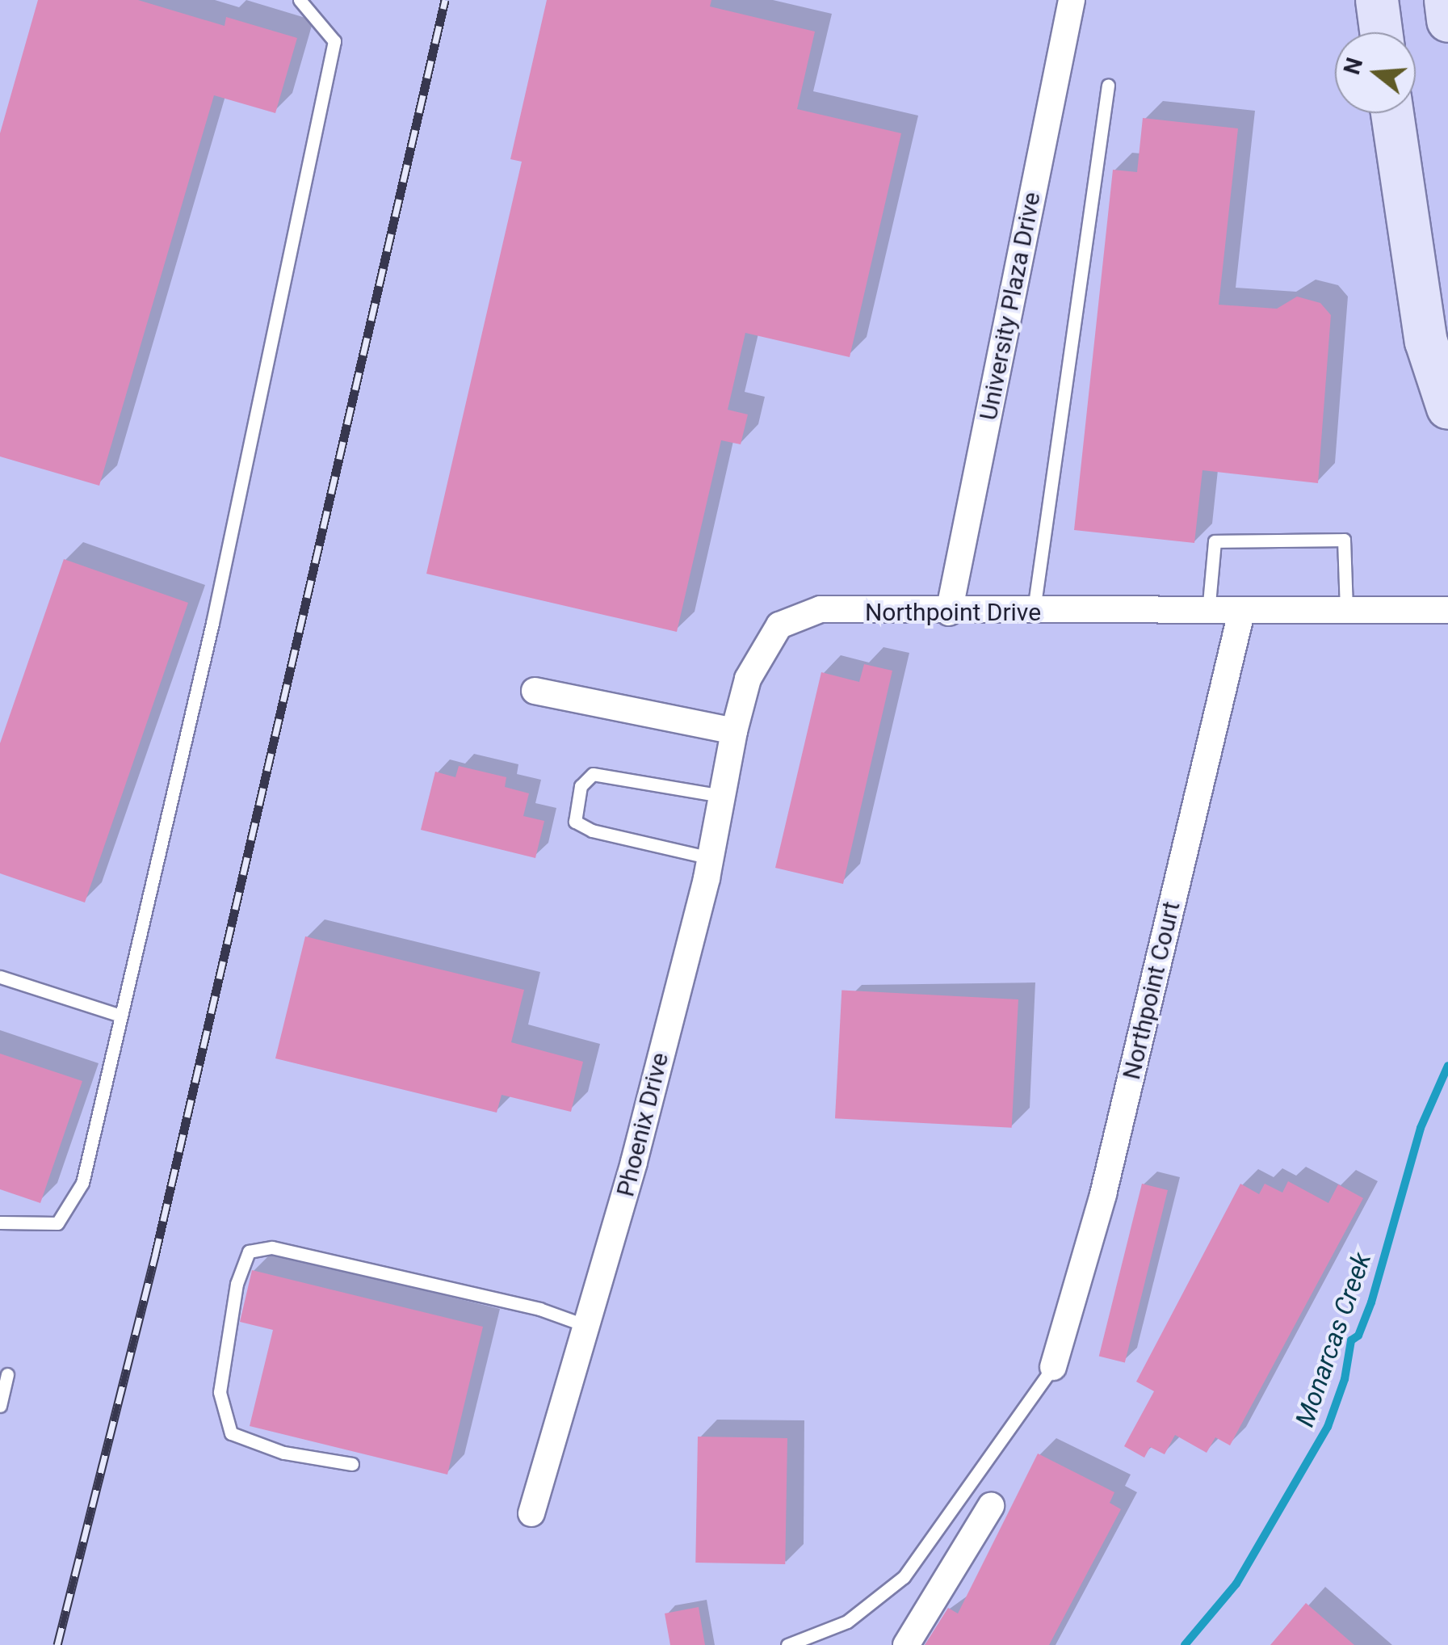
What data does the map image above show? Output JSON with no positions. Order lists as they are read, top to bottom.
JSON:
{
  "streets": {
    "street": [
      "University Plaza Drive",
      "Northpoint Drive",
      "Northpoint Court",
      "Phoenix Drive"
    ]
  },
  "crossings": [
    ["University Plaza Drive", "Northpoint Drive"],
    ["Northpoint Drive", "Northpoint Court"],
    ["Northpoint Drive", "Phoenix Drive"]
  ],
  "water": ["Monarcas Creek"],
  "north": "left"
}
